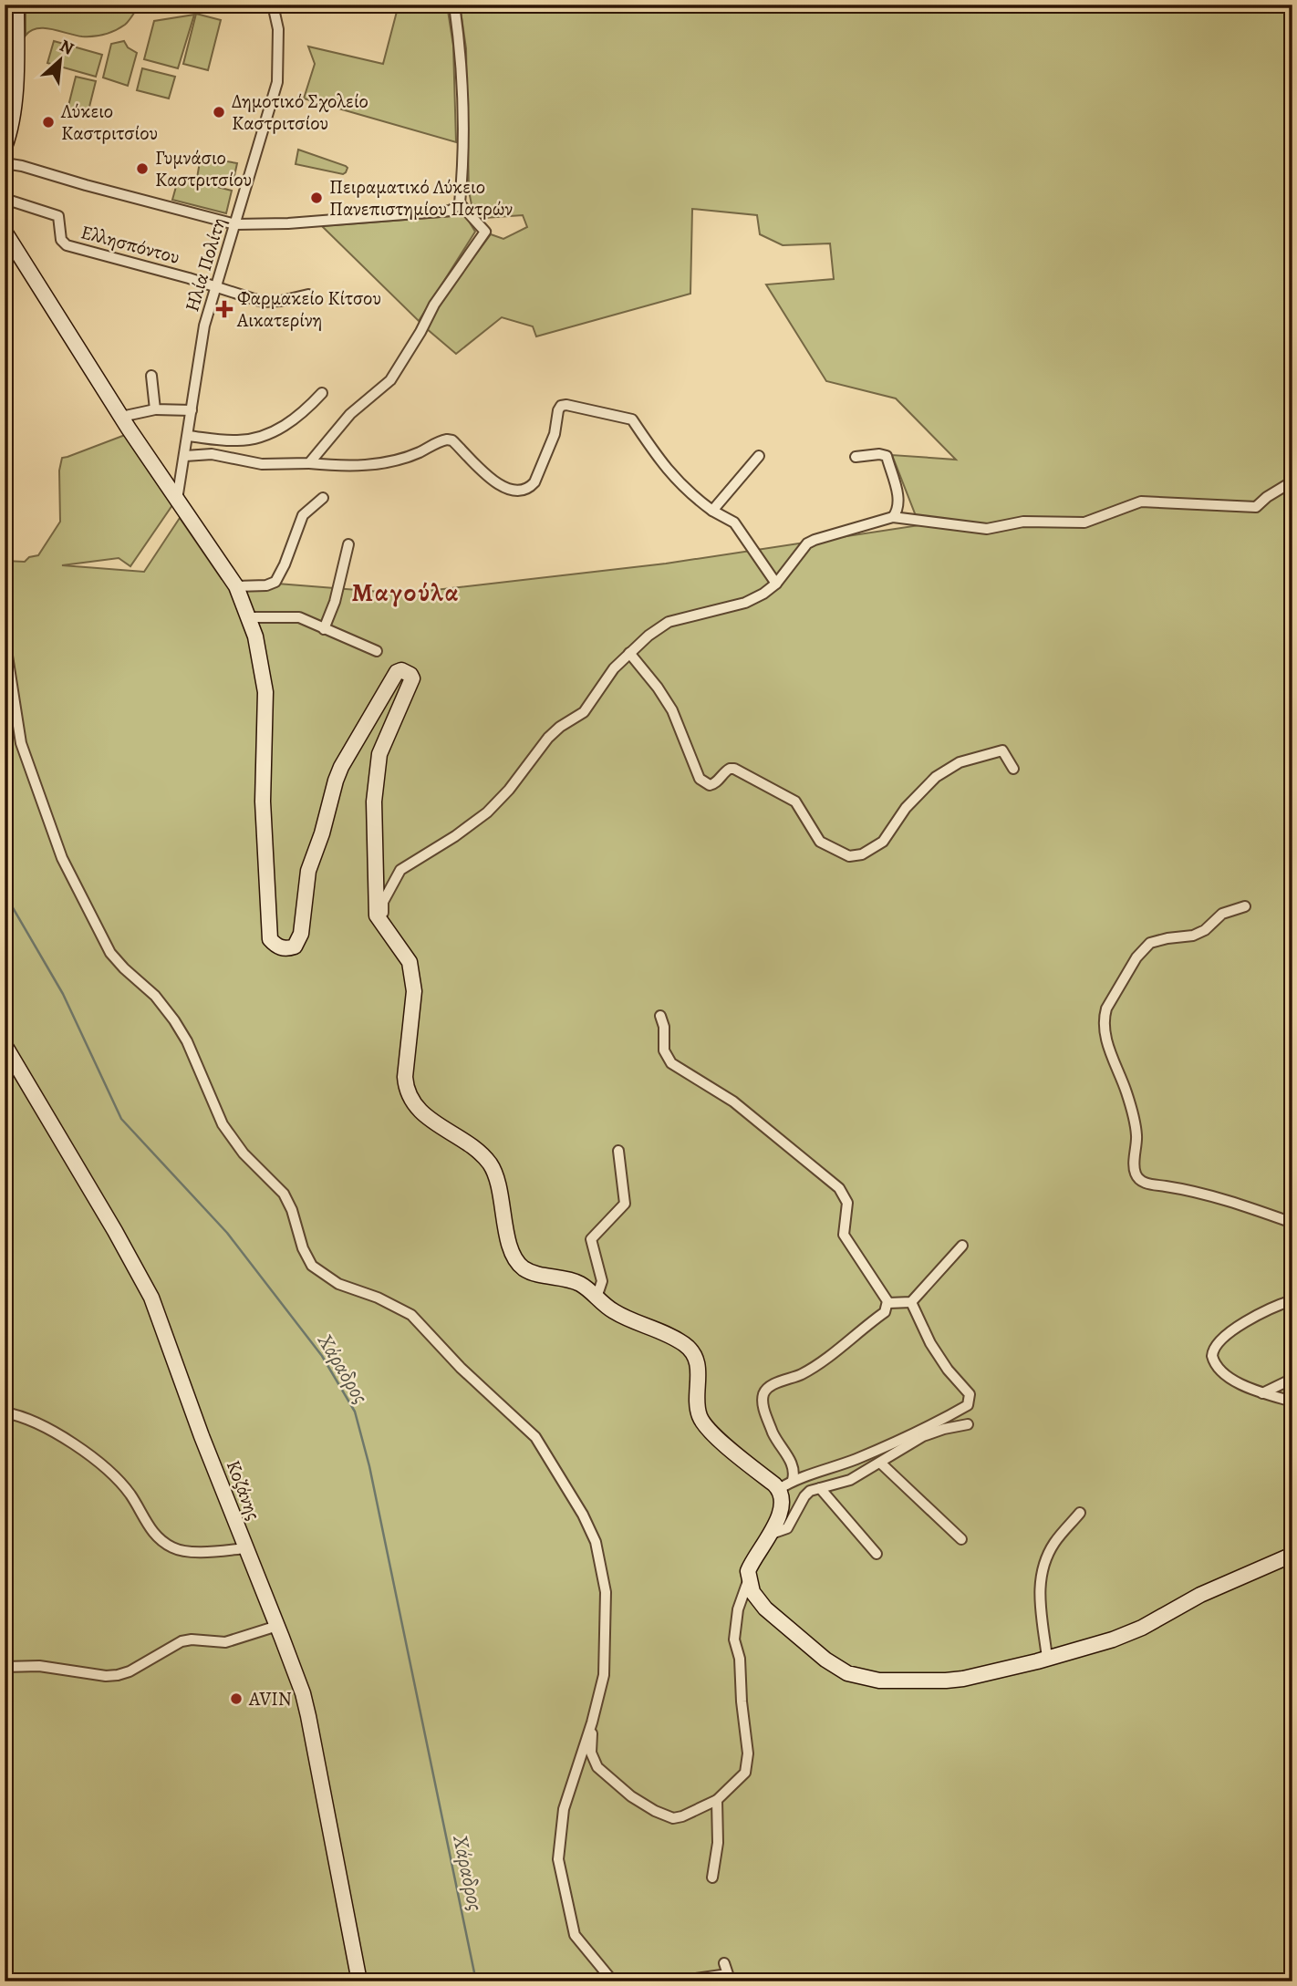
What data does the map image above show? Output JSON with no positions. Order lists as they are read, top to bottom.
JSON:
{
  "streets": {
    "main road": ["Κοζάνης"],
    "street": ["Ελλησπόντου", "Ηλία Πολίτη"]
  },
  "crossings": [
    ["Ελλησπόντου", "Ηλία Πολίτη"]
  ],
  "districts": ["Μαγούλα"],
  "water": ["Χάραδρος"],
  "places": {
    "other": [
      "Δημοτικό Σχολείο Καστριτσίου",
      "Λύκειο Καστριτσίου",
      "Γυμνάσιο Καστριτσίου",
      "Πειραματικό Λύκειο Πανεπιστημίου Πατρών",
      "AVIN"
    ],
    "health": ["Φαρμακείο Κίτσου Αικατερίνη"]
  },
  "north": "top right"
}
